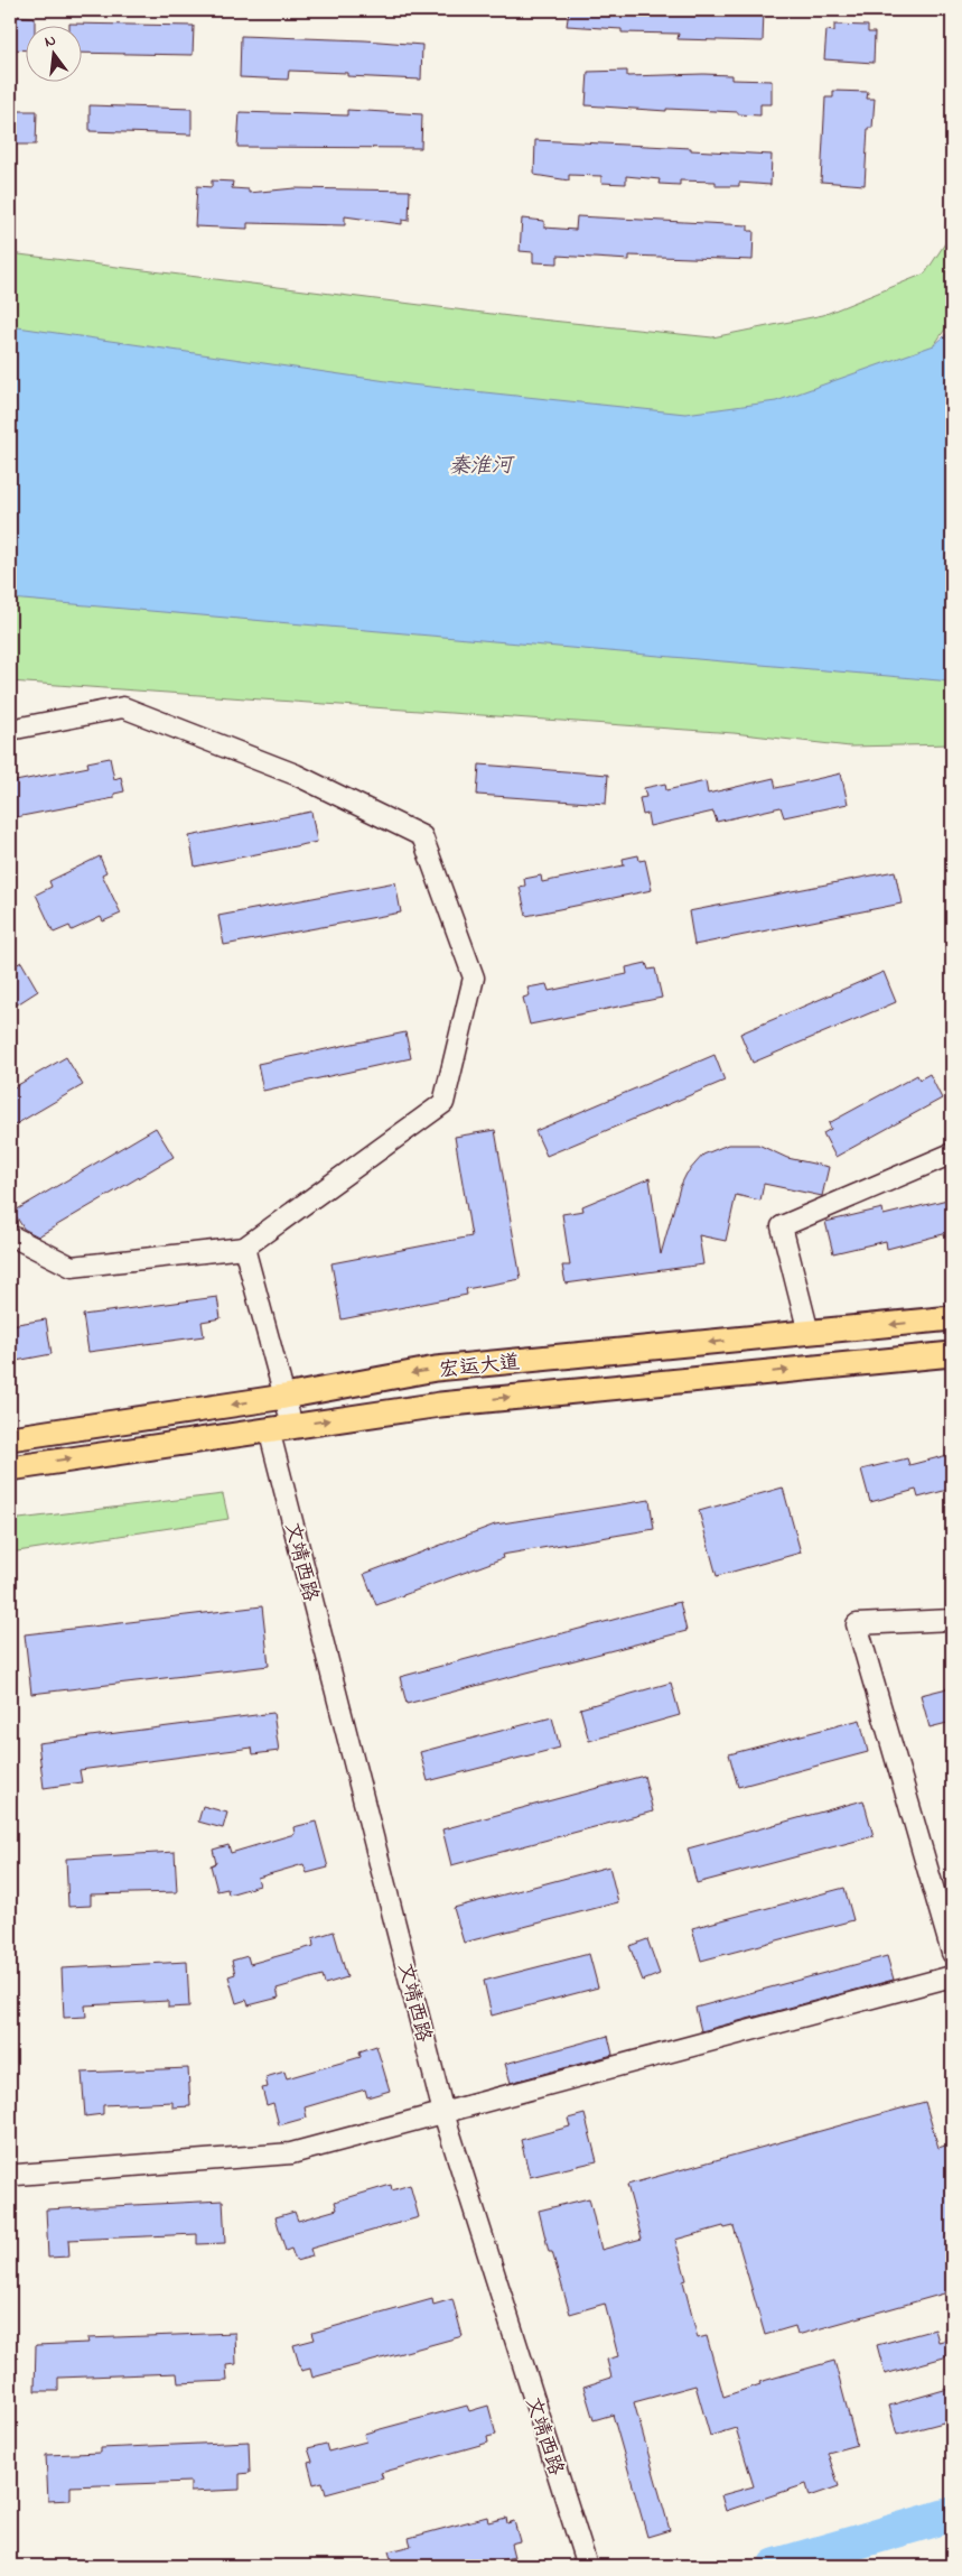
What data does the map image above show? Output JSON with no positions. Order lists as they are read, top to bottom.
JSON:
{
  "streets": {
    "main road": ["宏运大道"],
    "street": ["文靖西路"]
  },
  "crossings": [
    ["宏运大道", "文靖西路"]
  ],
  "water": ["秦淮河"],
  "north": "top"
}
